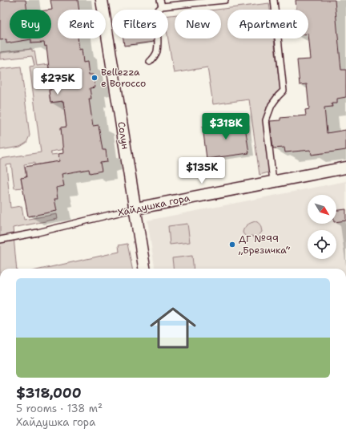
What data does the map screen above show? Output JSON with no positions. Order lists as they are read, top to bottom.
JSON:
{
  "streets": {
    "street": ["Солун", "Хайдушка гора"]
  },
  "crossings": [
    ["Солун", "Хайдушка гора"]
  ],
  "places": ["Bellezza e Borocco", "ДГ №99 „Брезичка“"],
  "north": "bottom right",
  "page": {
    "chip": [
      "Buy",
      "Rent",
      "Filters",
      "New",
      "Apartment"
    ],
    "price": ["$275K", "$318K", "$135K"],
    "list": [
      {
        "name": "$318,000",
        "note": "5 rooms · 138 m² · Хайдушка гора"
      }
    ]
  }
}
